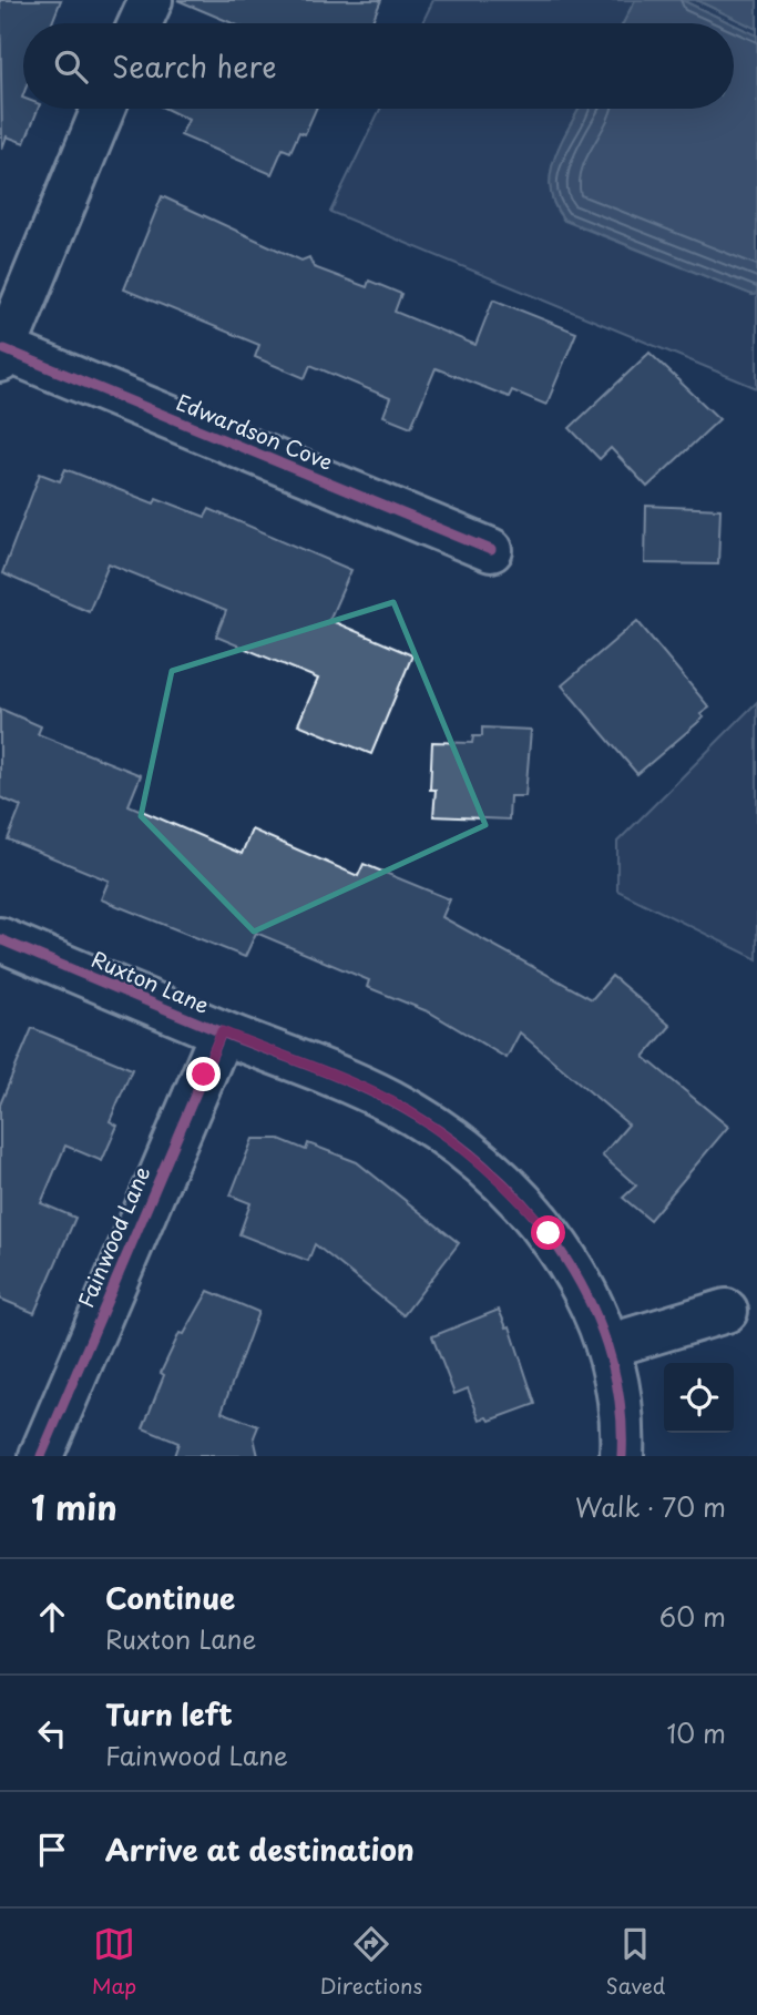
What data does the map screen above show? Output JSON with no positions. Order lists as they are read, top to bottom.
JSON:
{
  "streets": {
    "street": ["Edwardson Cove", "Ruxton Lane", "Fainwood Lane"]
  },
  "crossings": [
    ["Ruxton Lane", "Fainwood Lane"]
  ],
  "page": {
    "search": "Search here",
    "heading": ["1 min", "Walk · 70 m"],
    "list": [
      ["Continue", "Ruxton Lane", "60 m"],
      ["Turn left", "Fainwood Lane", "10 m"],
      "Arrive at destination"
    ],
    "nav": ["Map", "Directions", "Saved"]
  }
}
